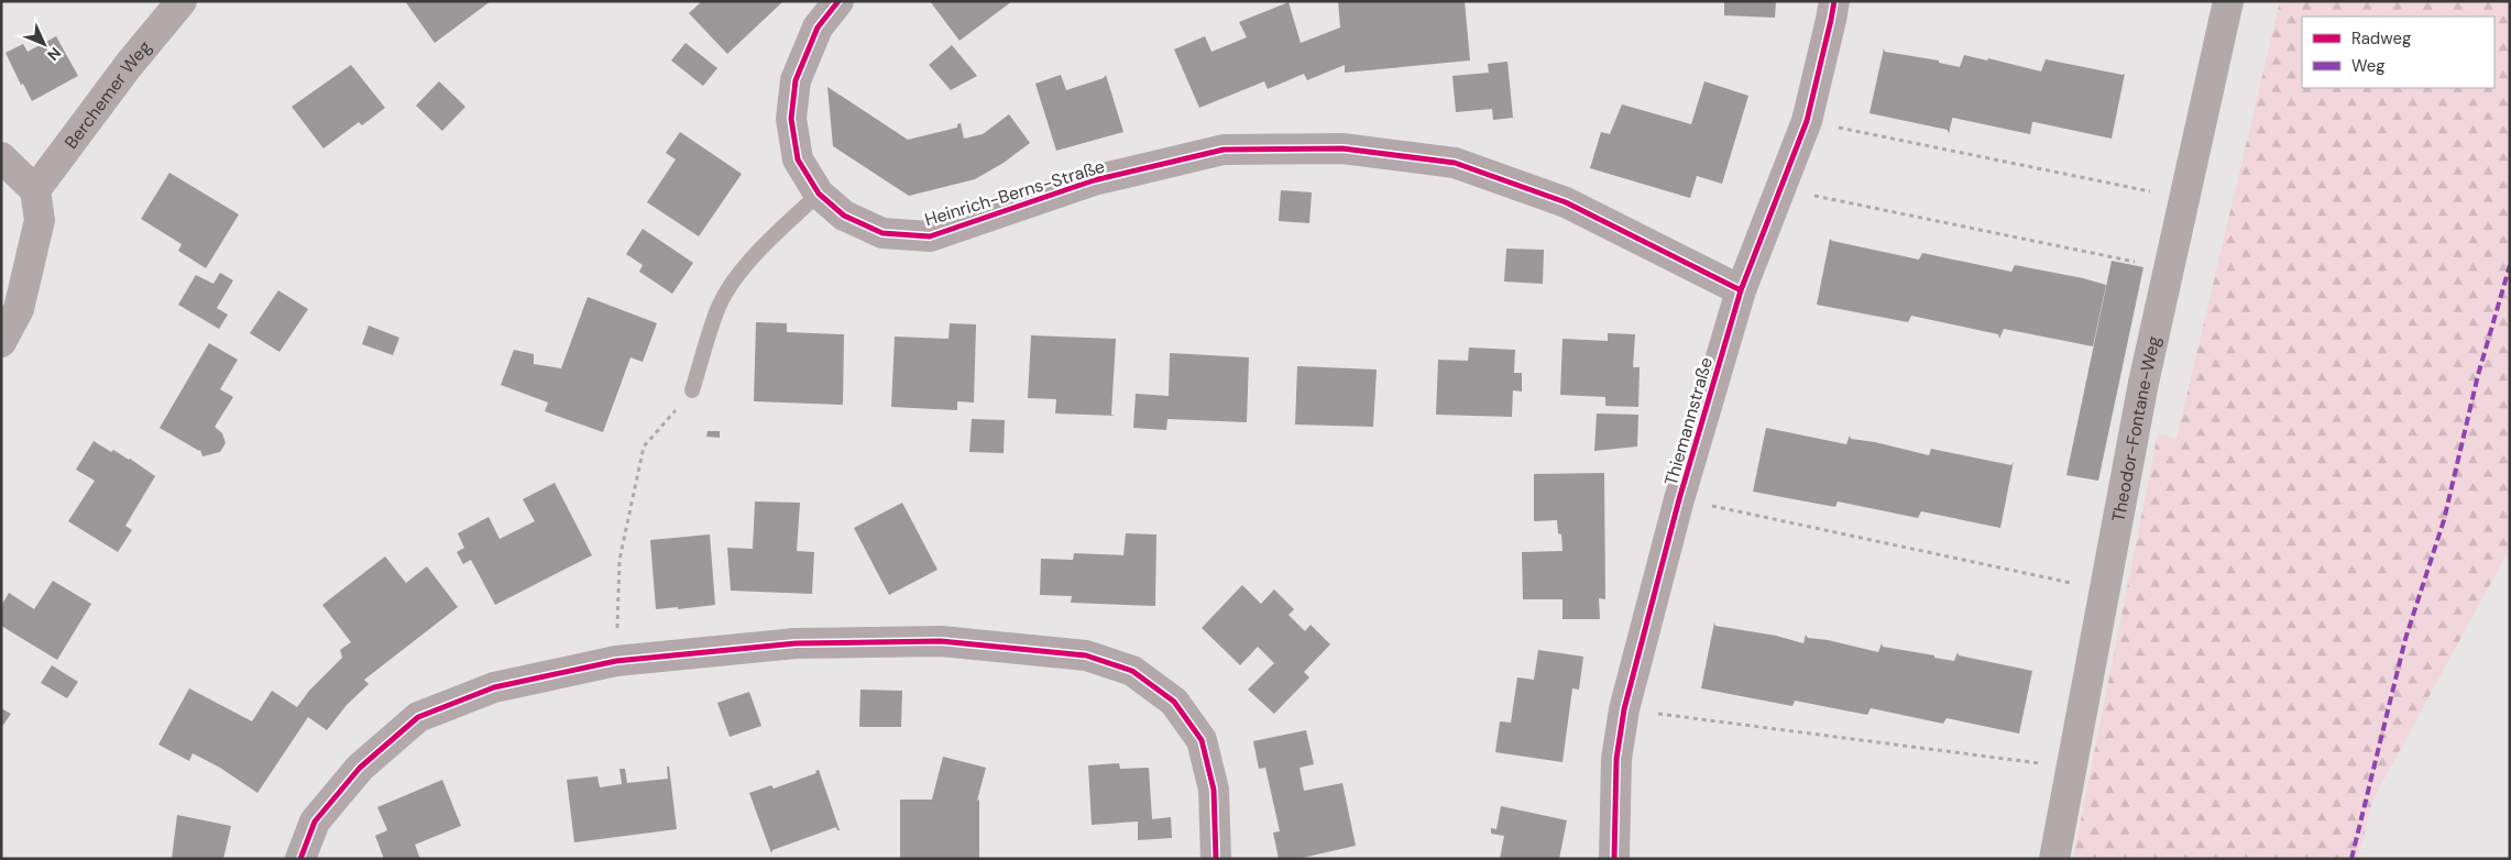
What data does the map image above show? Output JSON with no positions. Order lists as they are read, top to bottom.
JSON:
{
  "streets": {
    "street": [
      "Berchemer Weg",
      "Heinrich-Berns-Straße",
      "Thiemannstraße",
      "Theodor-Fontane-Weg"
    ]
  },
  "crossings": [
    ["Heinrich-Berns-Straße", "Thiemannstraße"]
  ],
  "legend": ["Radweg", "Weg"],
  "north": "bottom right"
}
